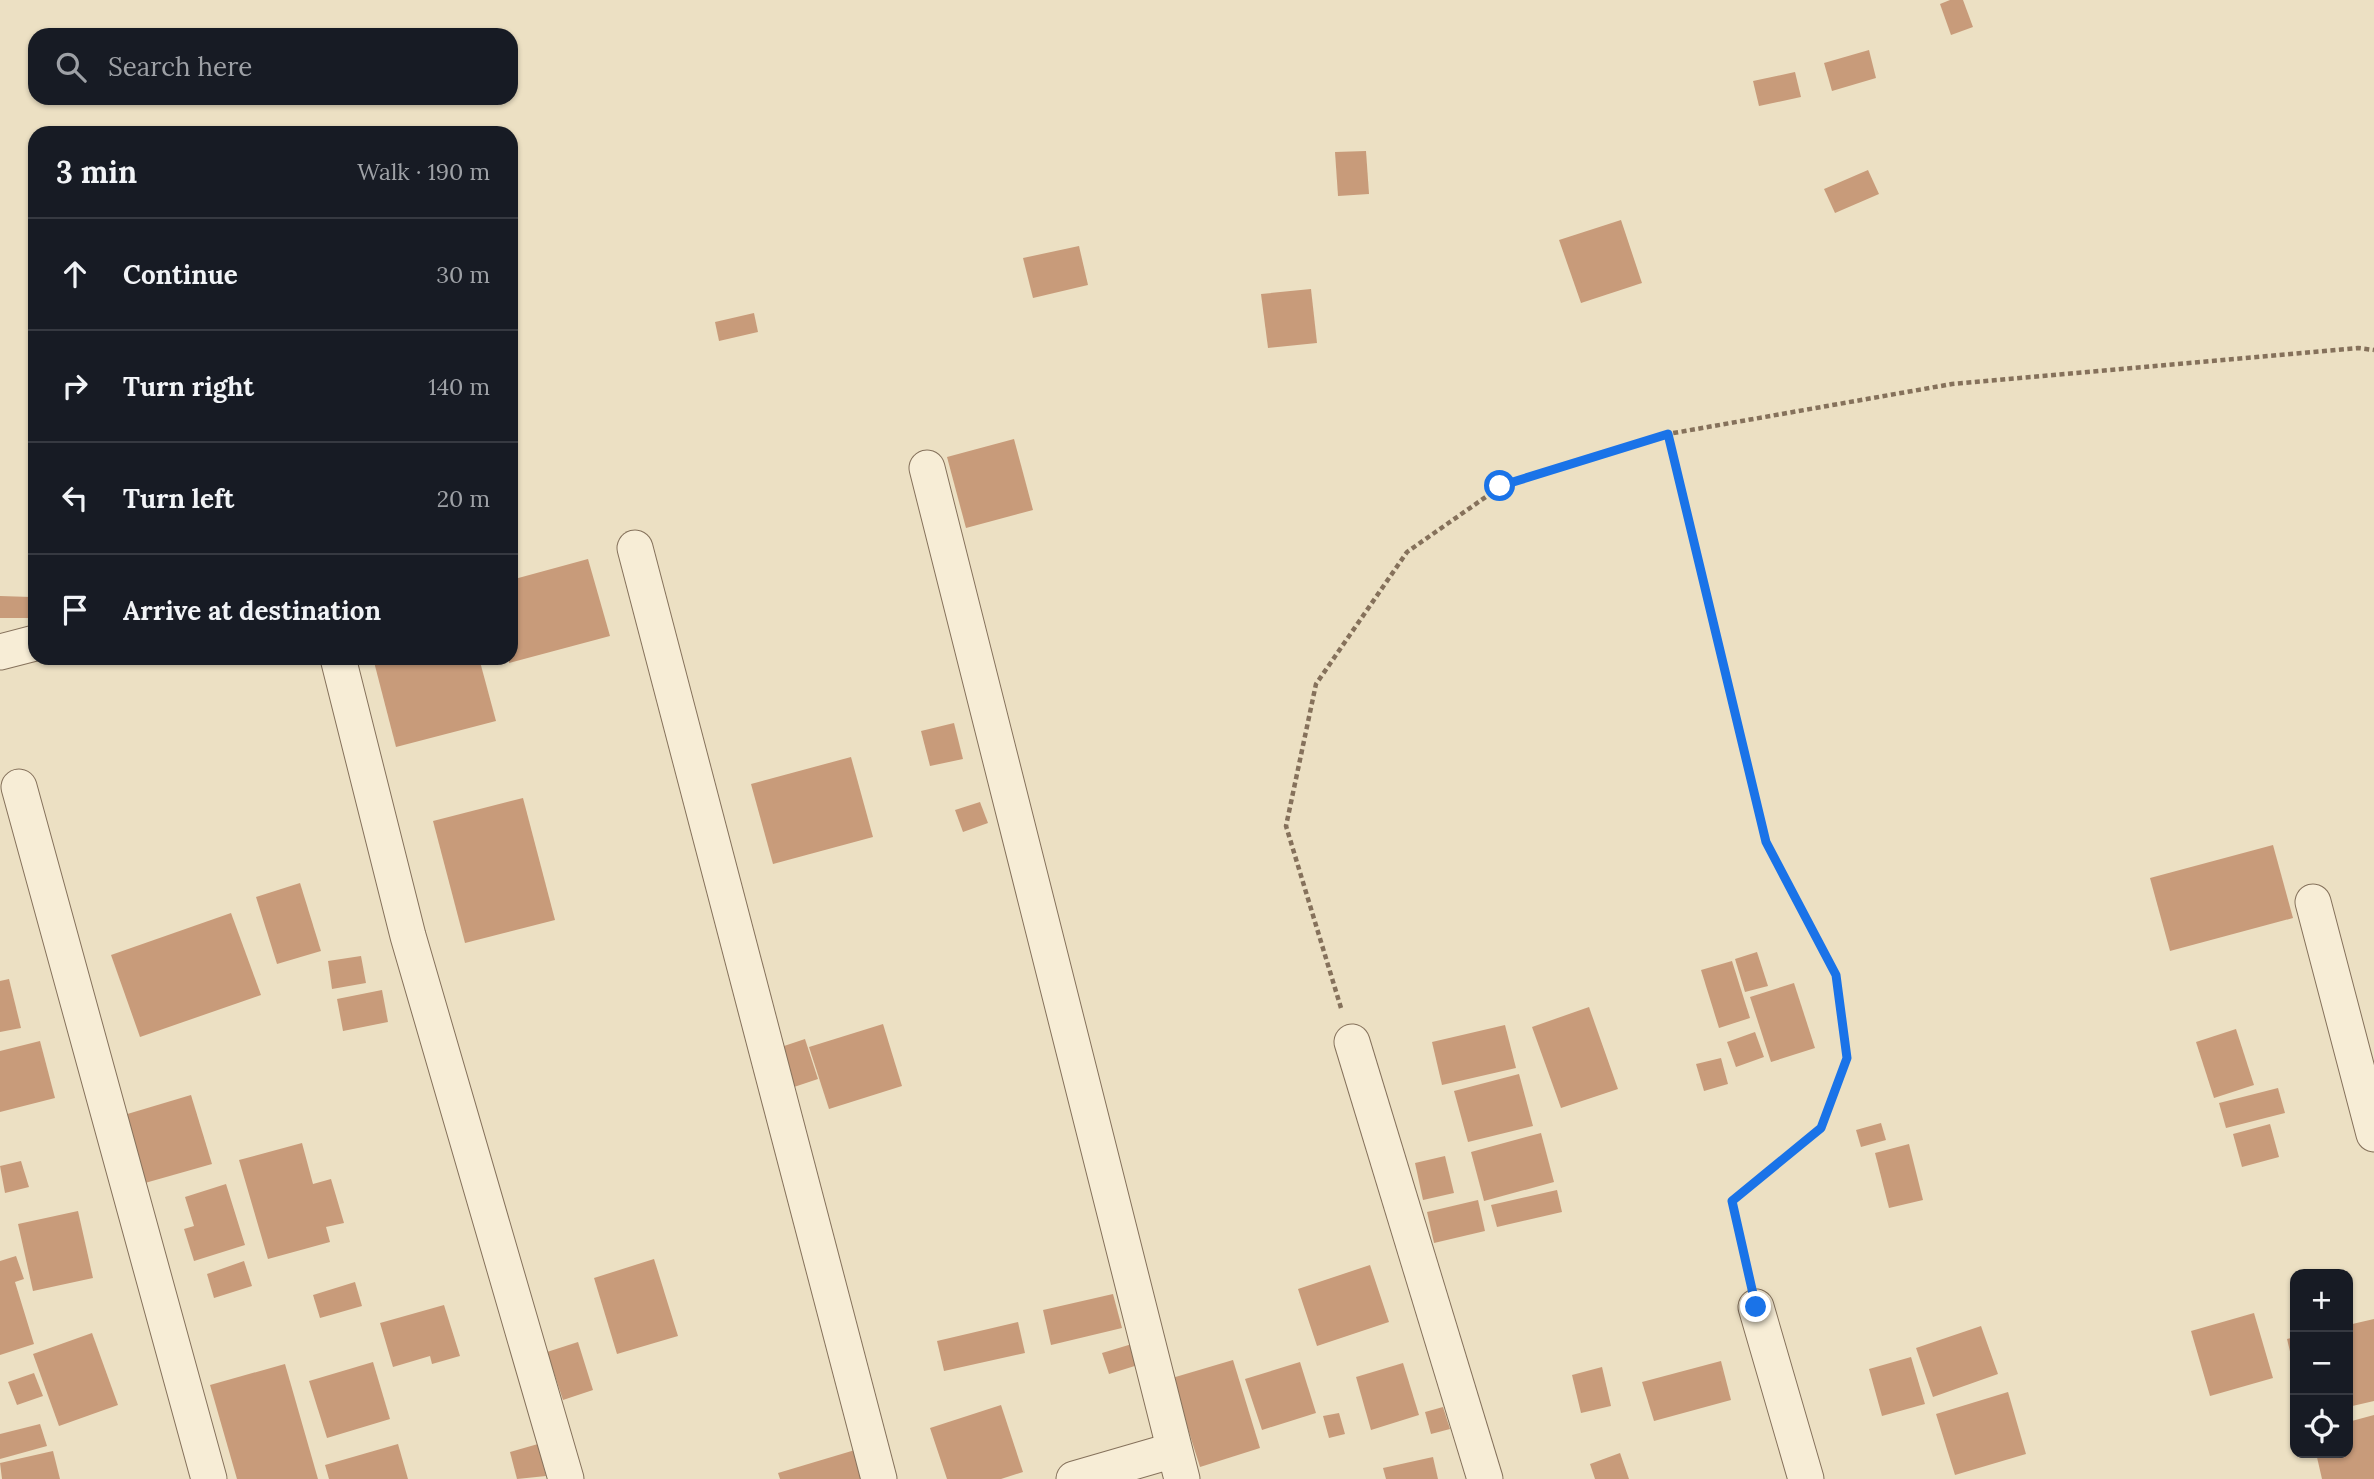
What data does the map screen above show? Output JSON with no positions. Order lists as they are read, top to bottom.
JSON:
{
  "page": {
    "search": "Search here",
    "heading": ["3 min", "Walk · 190 m"],
    "list": [
      ["Continue", "30 m"],
      ["Turn right", "140 m"],
      ["Turn left", "20 m"],
      "Arrive at destination"
    ],
    "map_buttons": ["+", "−"]
  }
}
